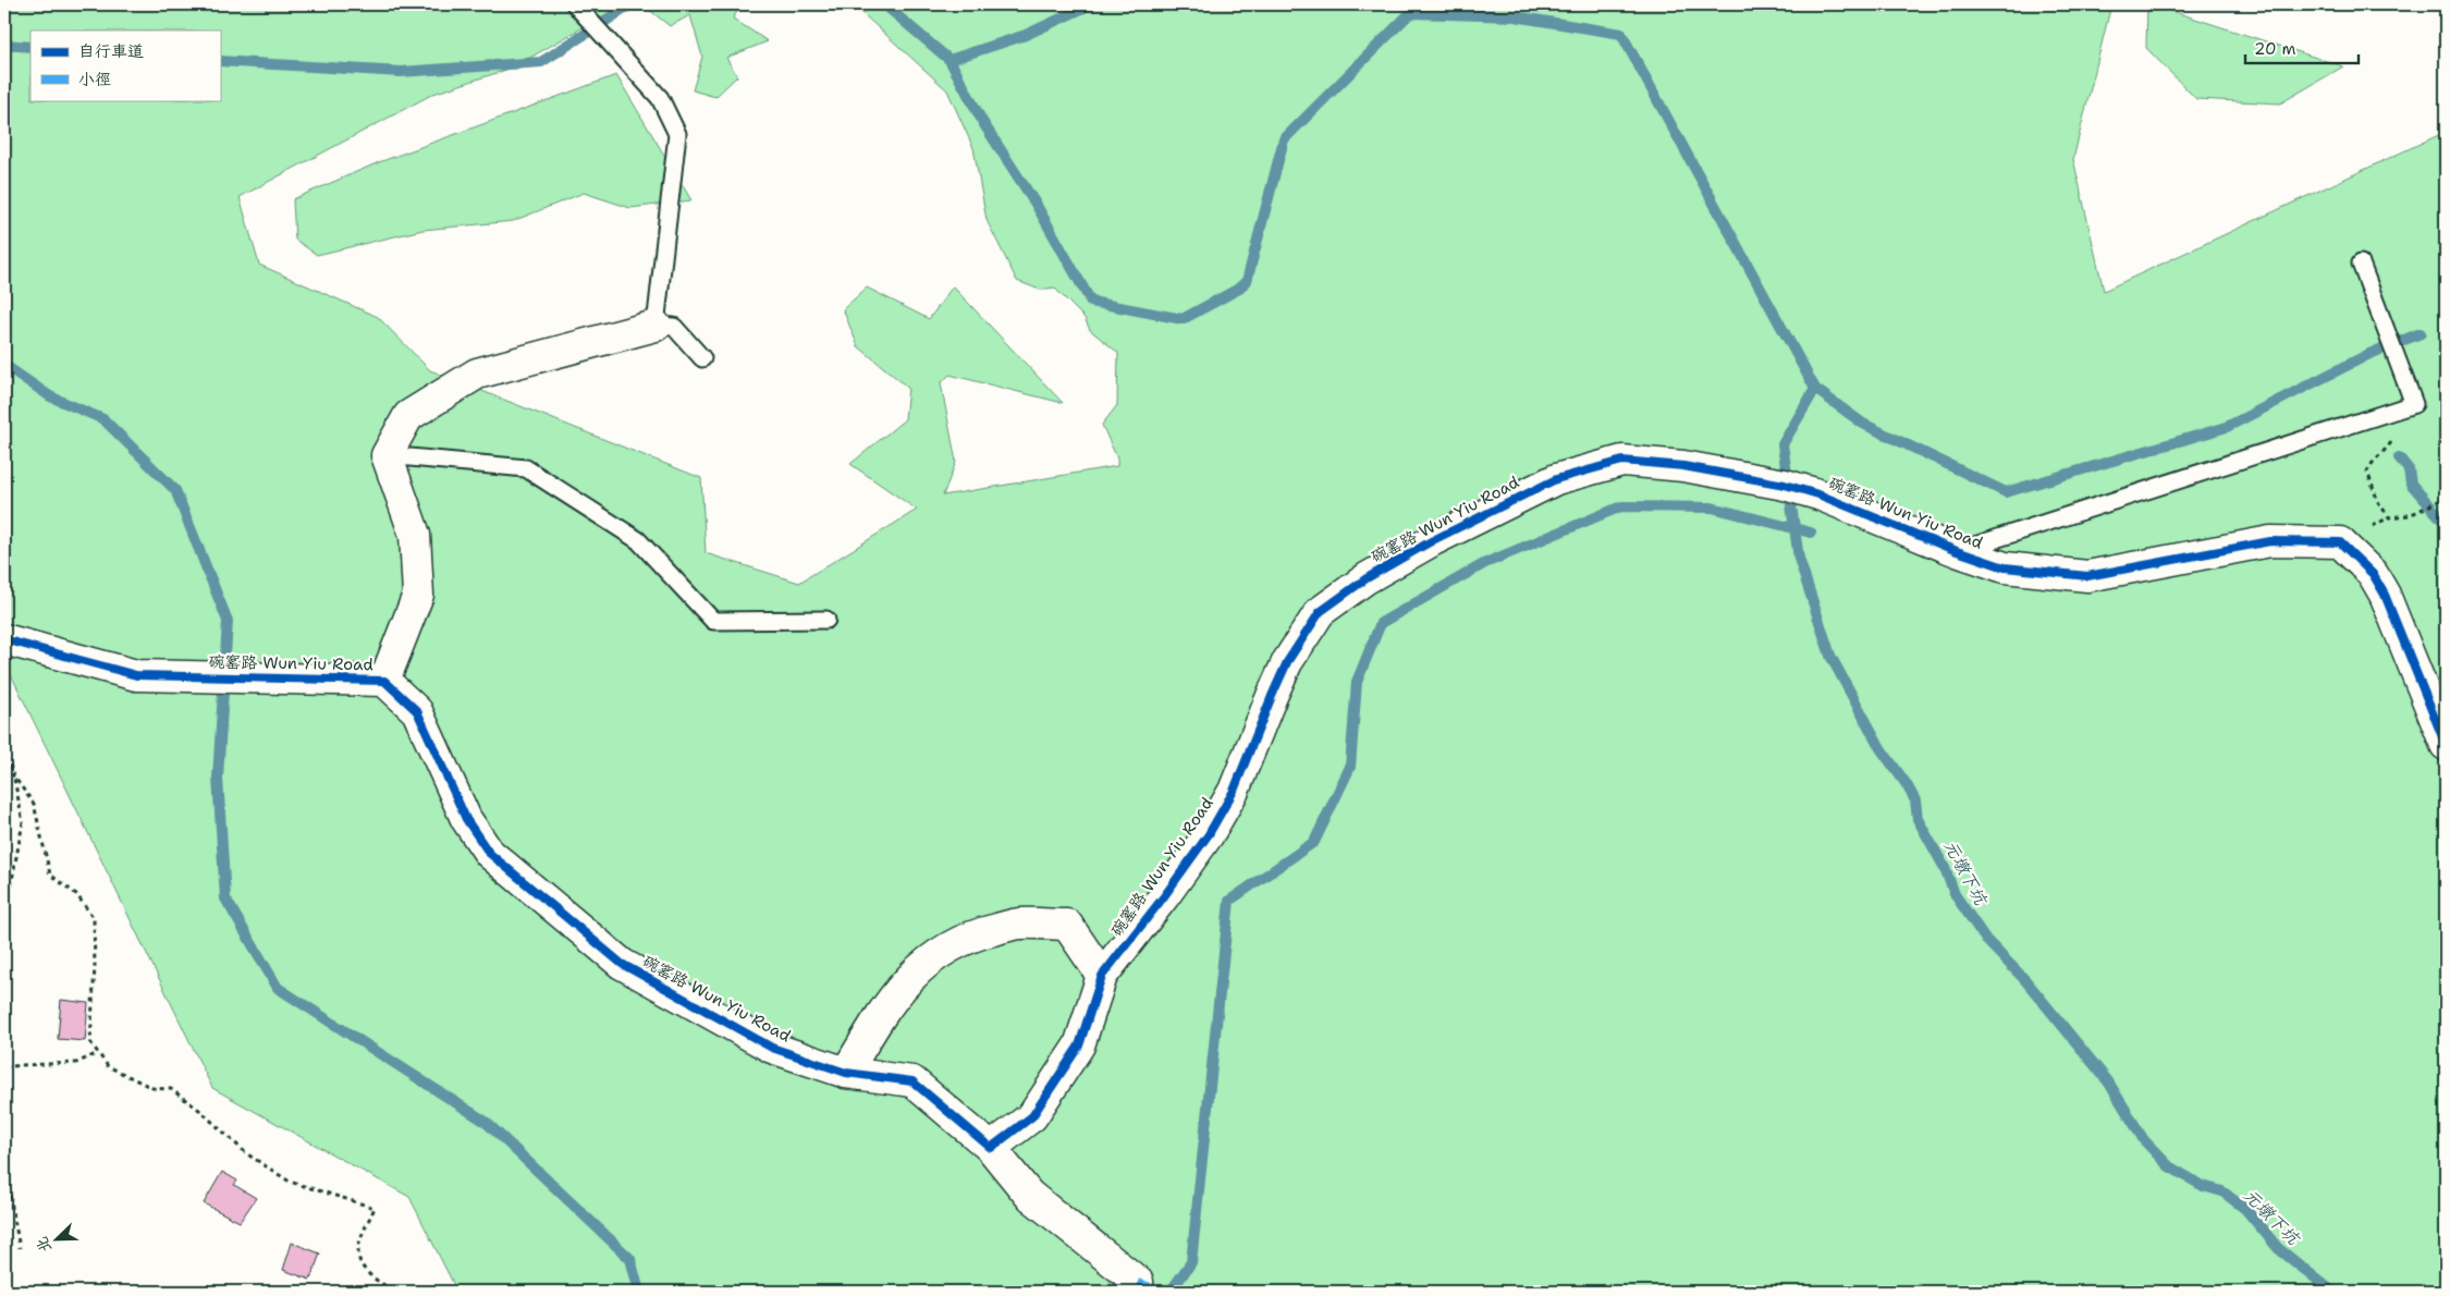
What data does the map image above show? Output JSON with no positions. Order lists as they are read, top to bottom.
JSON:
{
  "streets": {
    "street": ["碗窰路 Wun Yiu Road"]
  },
  "water": ["元墩下坑"],
  "legend": ["自行車道", "小徑"],
  "scale_bar": "20 m",
  "north": "bottom left"
}
